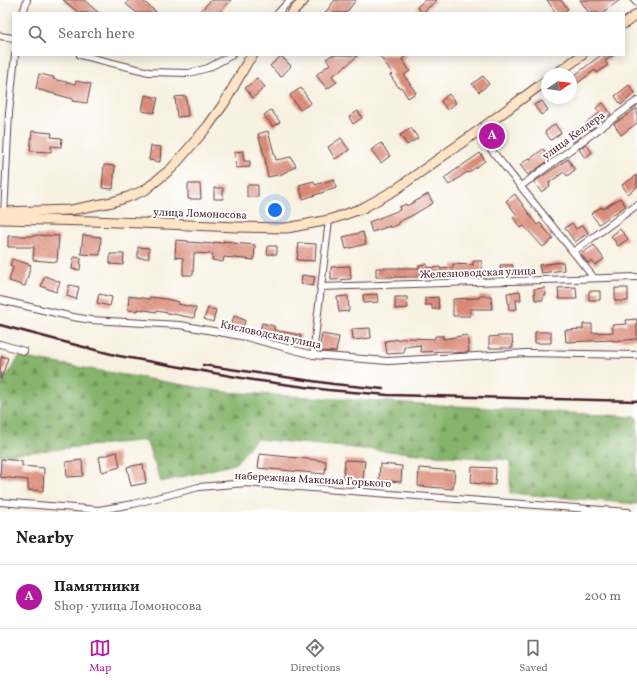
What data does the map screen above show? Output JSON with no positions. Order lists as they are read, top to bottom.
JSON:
{
  "streets": {
    "main road": ["улица Ломоносова"],
    "street": [
      "улица Келлера",
      "Железноводская улица",
      "Кисловодская улица",
      "набережная Максима Горького"
    ]
  },
  "north": "right",
  "page": {
    "search": "Search here",
    "pins": "A",
    "heading": "Nearby",
    "list": [
      {
        "mark": "A",
        "name": "Памятники",
        "note": "Shop · улица Ломоносова",
        "value": "200 m"
      }
    ],
    "nav": ["Map", "Directions", "Saved"]
  }
}
